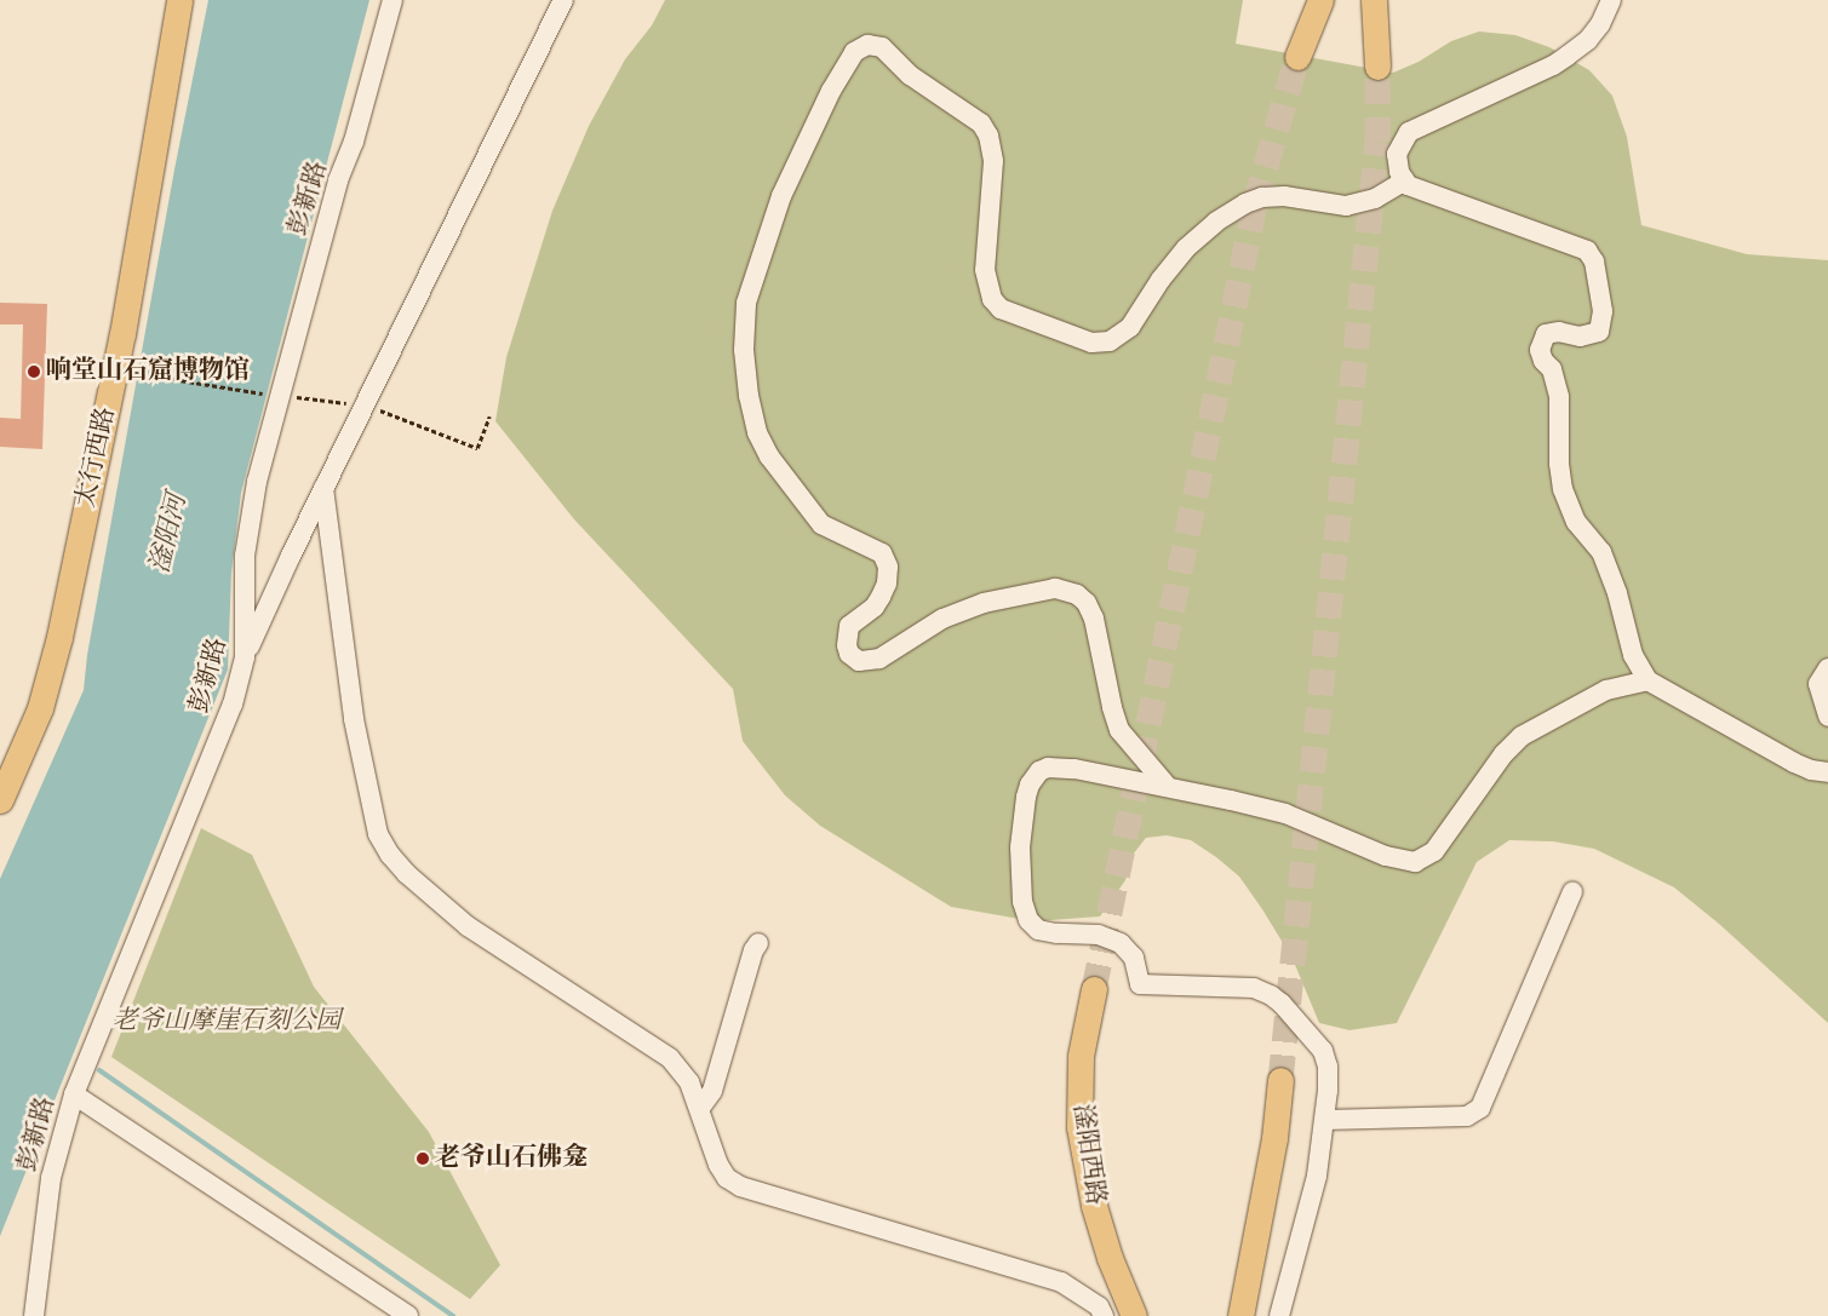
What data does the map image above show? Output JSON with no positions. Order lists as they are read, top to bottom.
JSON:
{
  "streets": {
    "main road": ["太行西路", "滏阳西路"],
    "street": ["彭新路"]
  },
  "water": ["滏阳河"],
  "parks": ["老爷山摩崖石刻公园"],
  "places": ["响堂山石窟博物馆", "老爷山石佛龛"]
}
